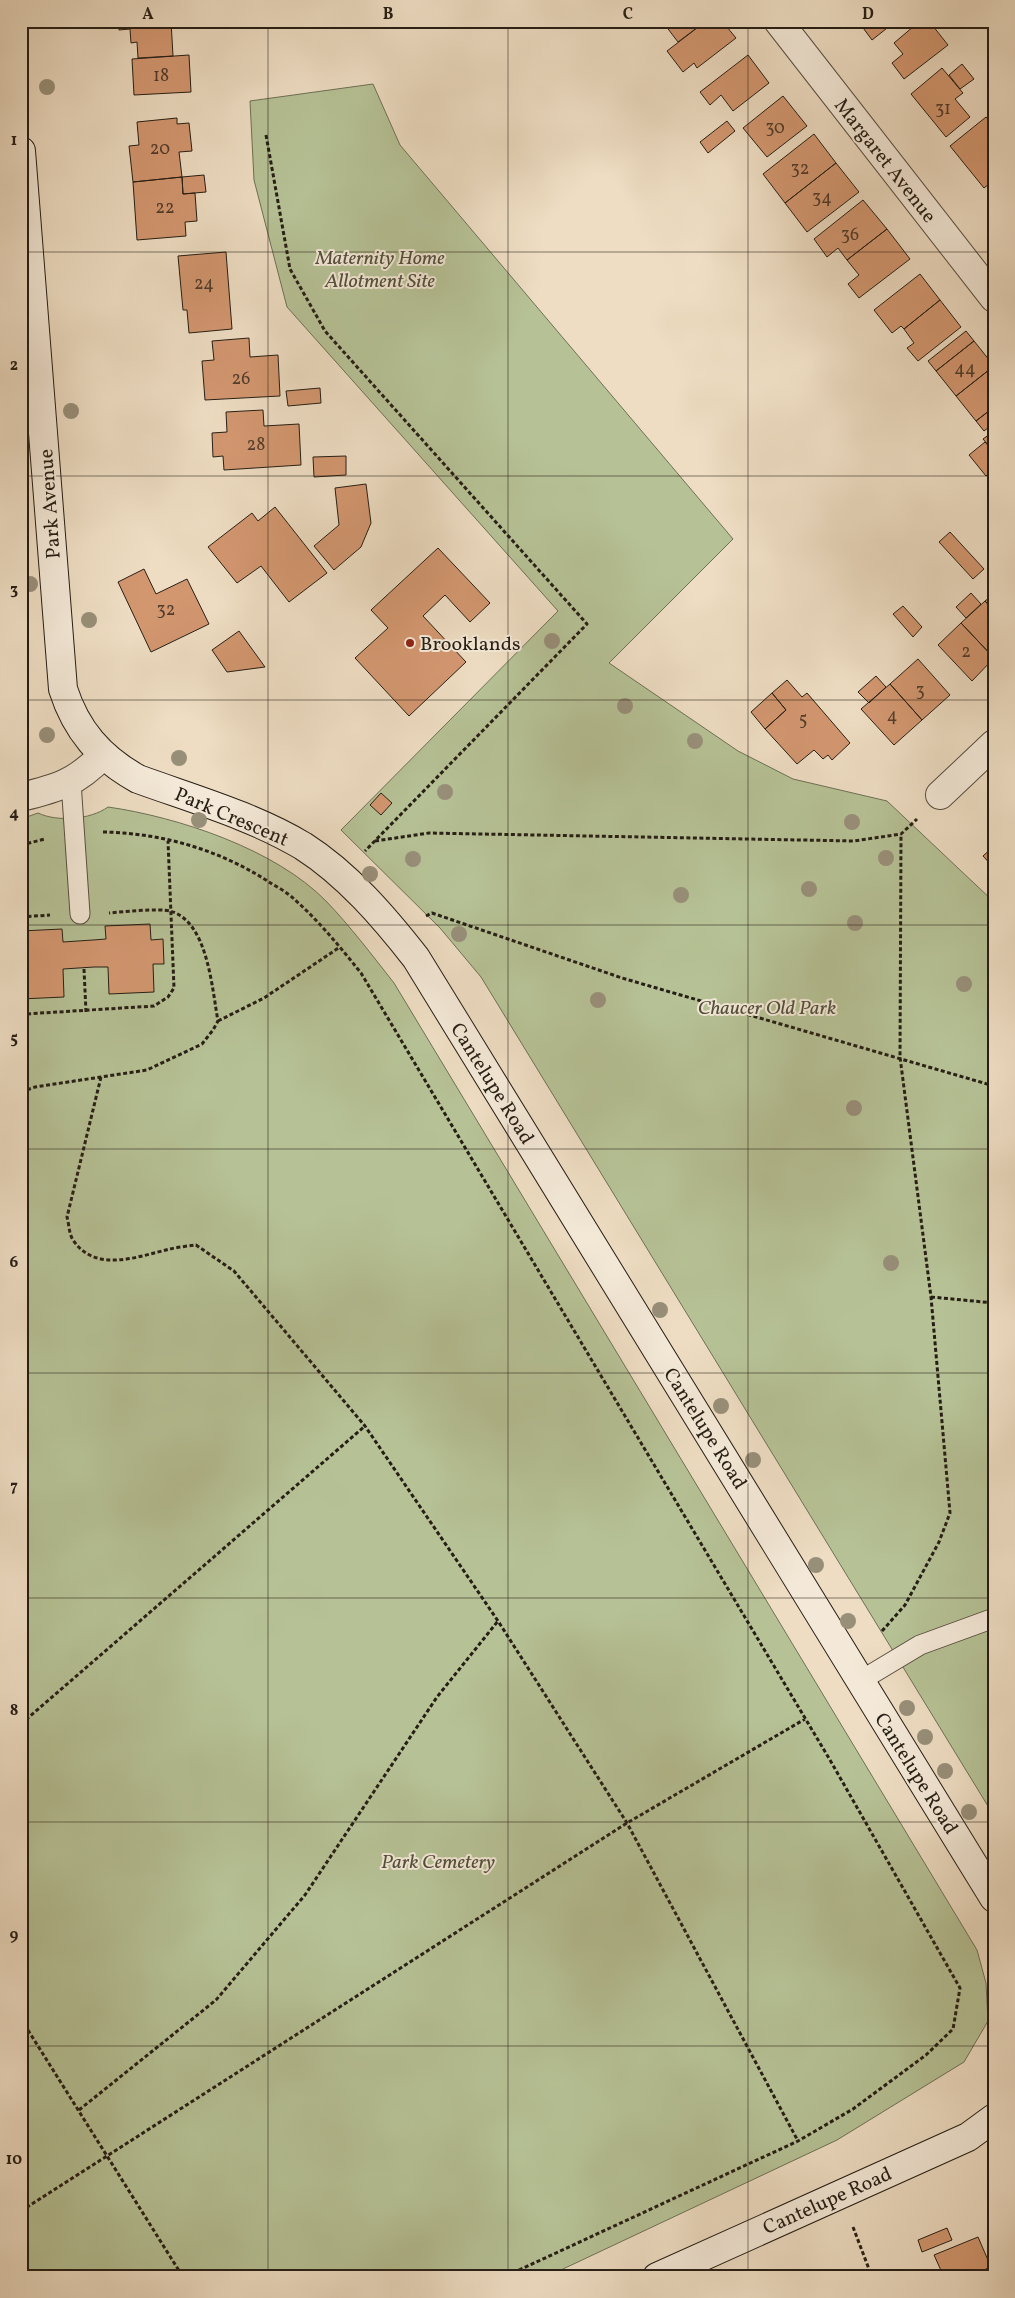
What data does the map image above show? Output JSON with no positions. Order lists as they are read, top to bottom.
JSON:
{
  "streets": {
    "street": [
      "Margaret Avenue",
      "Park Avenue",
      "Park Crescent",
      "Cantelupe Road"
    ]
  },
  "crossings": [
    ["Park Avenue", "Park Crescent"],
    ["Park Crescent", "Cantelupe Road"]
  ],
  "parks": ["Maternity Home Allotment Site", "Chaucer Old Park", "Park Cemetery"],
  "places": ["Brooklands"],
  "house_numbers": [
    "18",
    "31",
    "30",
    "20",
    "32",
    "34",
    "22",
    "36",
    "24",
    "44",
    "26",
    "28",
    "32",
    "2",
    "3",
    "4",
    "5"
  ],
  "grid": {
    "columns": [
      "A",
      "B",
      "C",
      "D"
    ],
    "rows": [
      "1",
      "2",
      "3",
      "4",
      "5",
      "6",
      "7",
      "8",
      "9",
      "10"
    ]
  }
}
